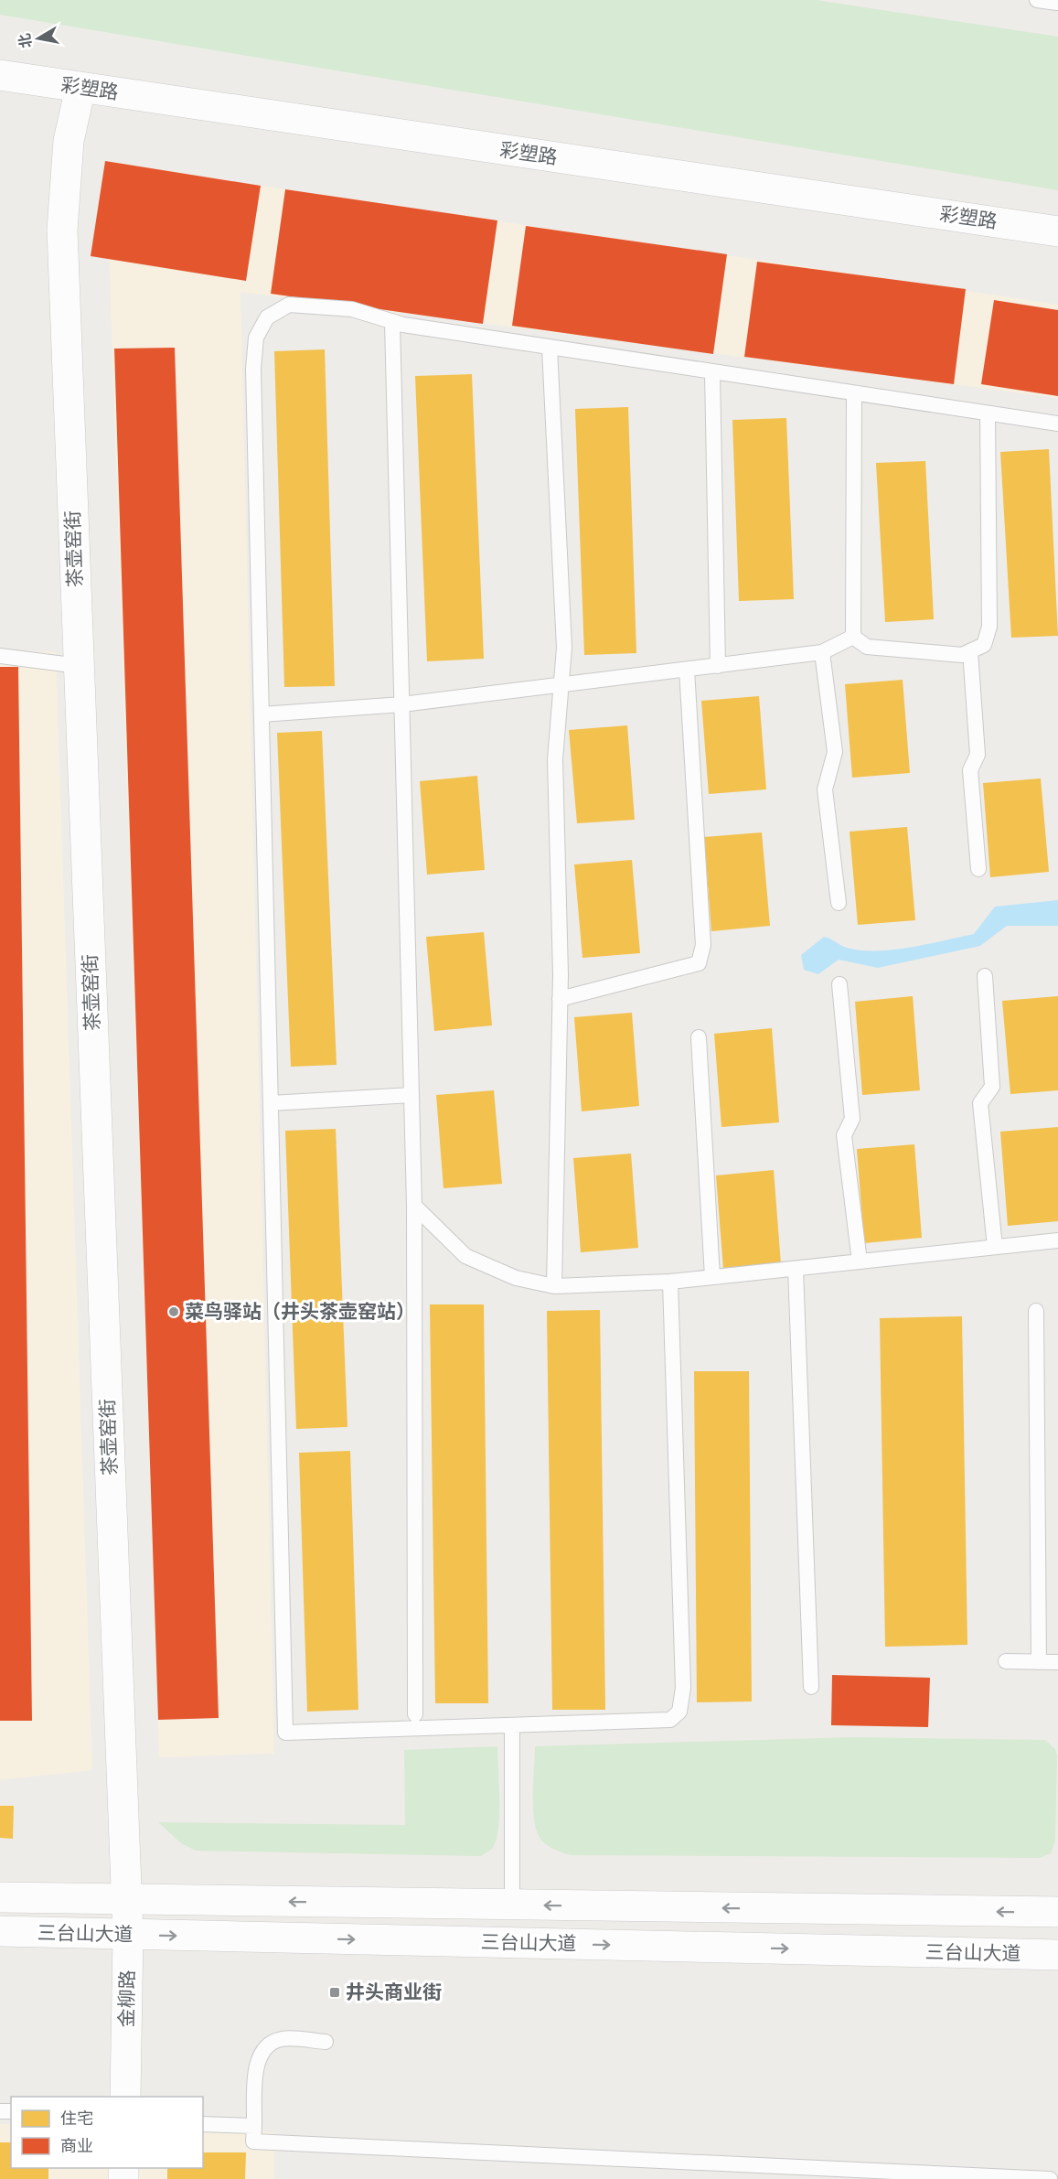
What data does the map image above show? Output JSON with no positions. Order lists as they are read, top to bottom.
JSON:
{
  "streets": {
    "street": [
      "彩塑路",
      "茶壶窑街",
      "三台山大道",
      "金柳路"
    ]
  },
  "crossings": [
    ["彩塑路", "茶壶窑街"],
    ["茶壶窑街", "三台山大道"],
    ["茶壶窑街", "金柳路"],
    ["三台山大道", "金柳路"]
  ],
  "places": {
    "other": ["菜鸟驿站（井头茶壶窑站）"],
    "transit": ["井头商业街"]
  },
  "legend": ["住宅", "商业"],
  "north": "left"
}
